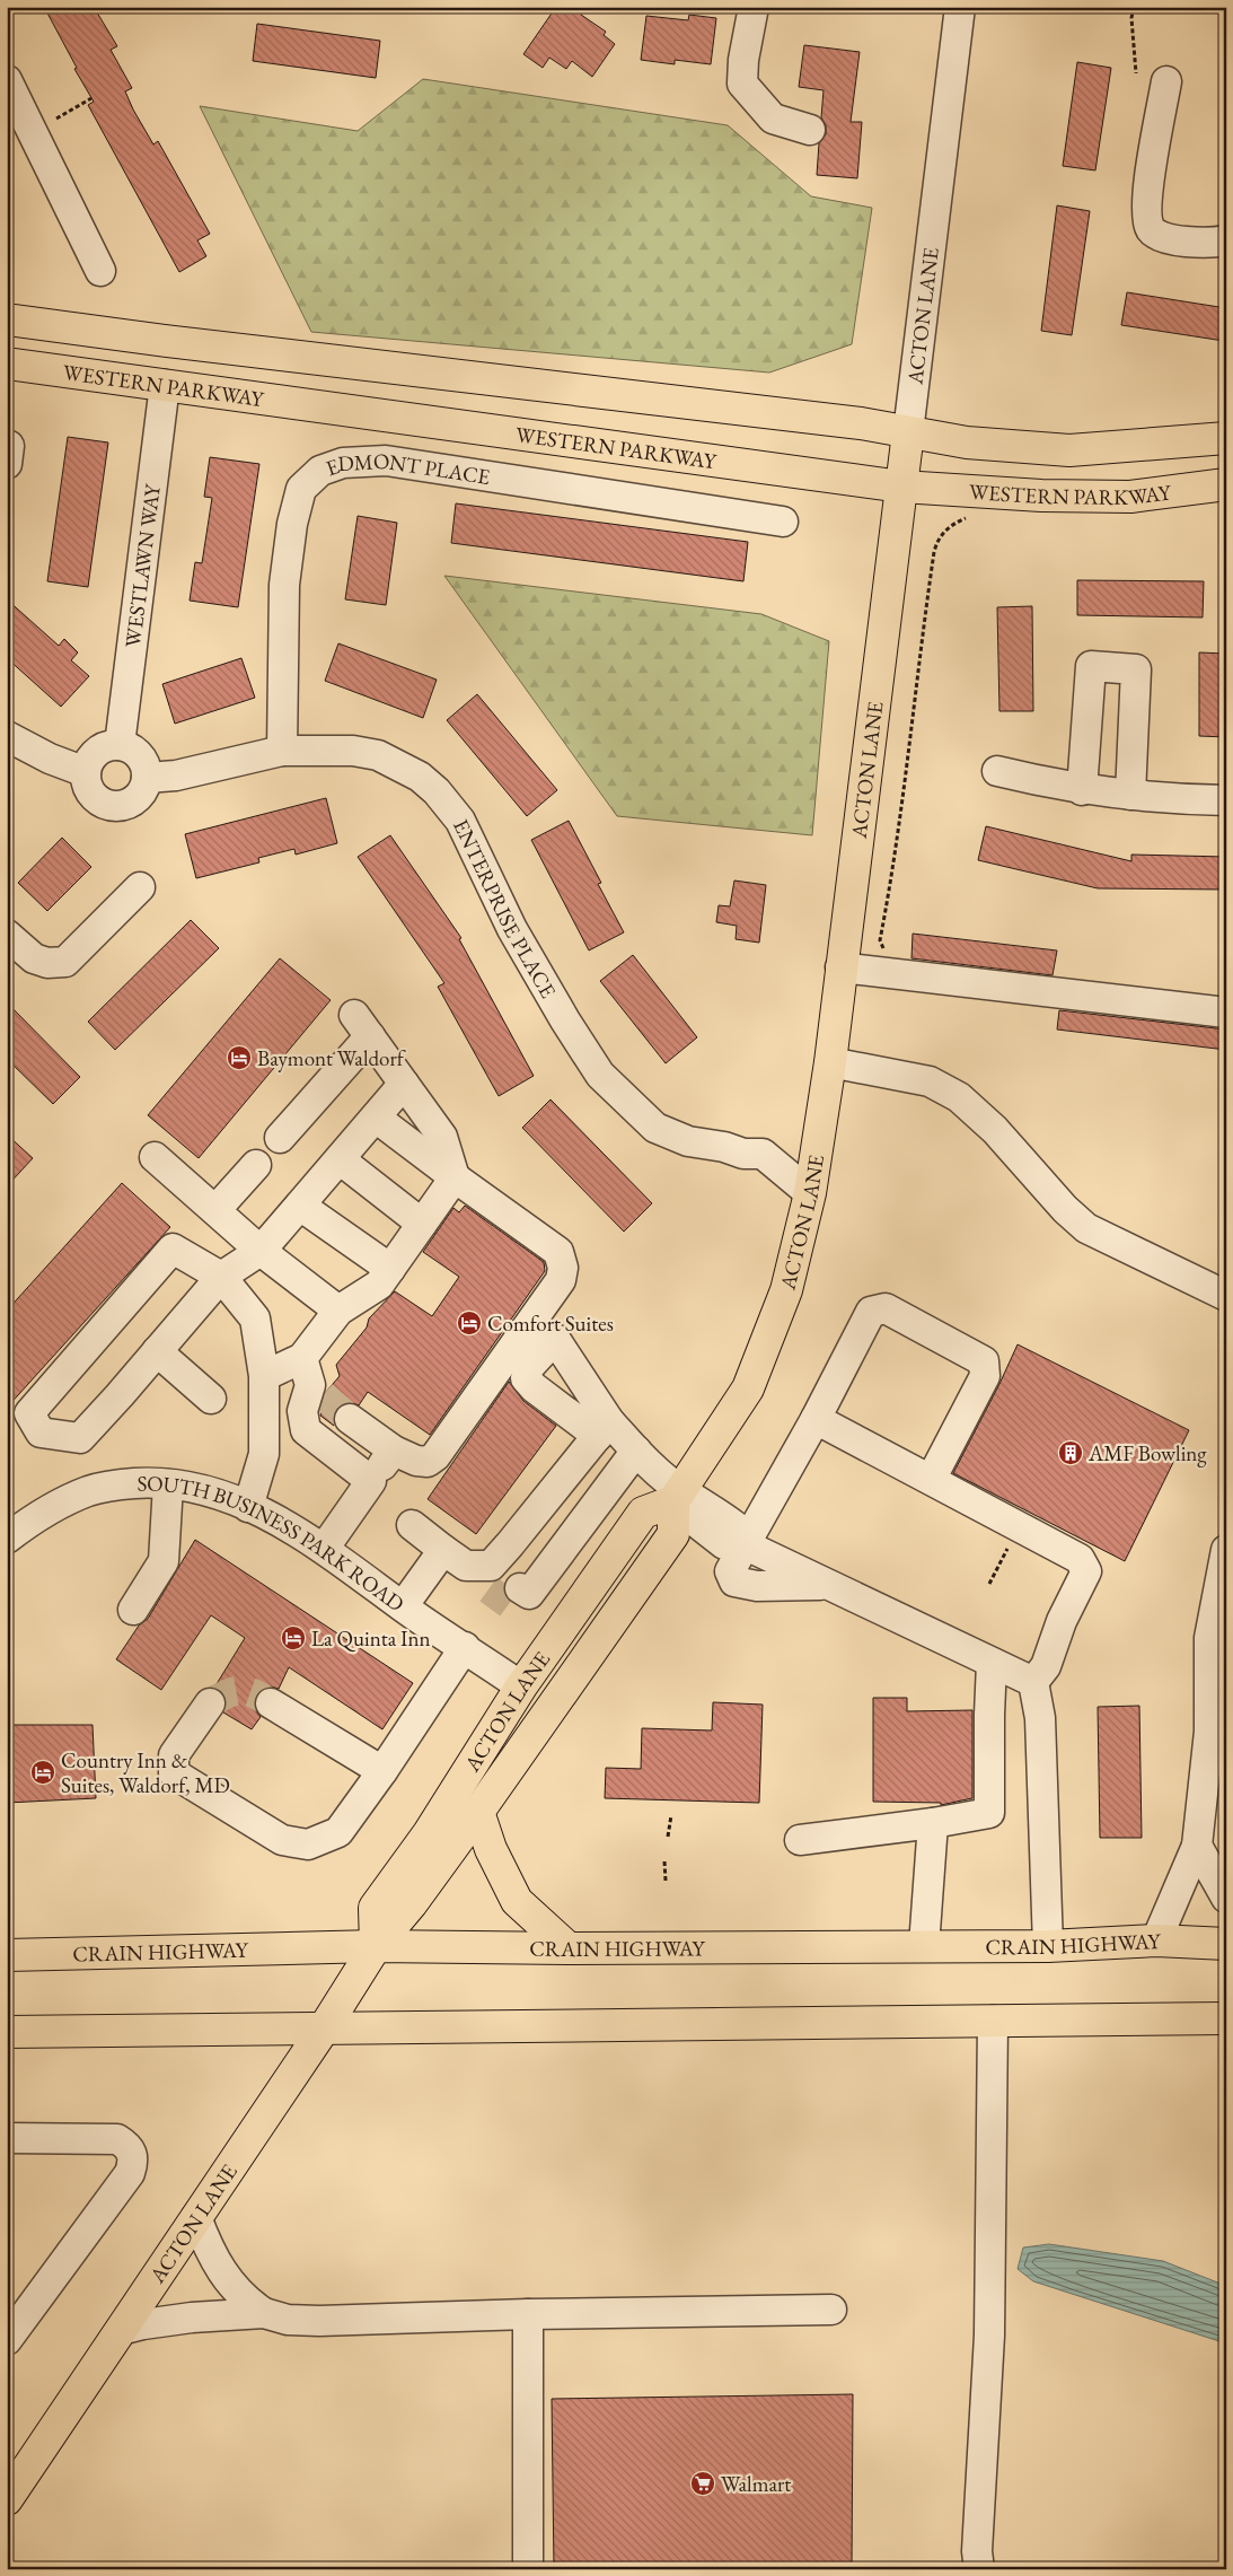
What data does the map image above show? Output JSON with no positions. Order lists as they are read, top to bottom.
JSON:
{
  "streets": {
    "main road": ["ACTON LANE", "WESTERN PARKWAY", "CRAIN HIGHWAY"],
    "street": [
      "EDMONT PLACE",
      "WESTLAWN WAY",
      "ENTERPRISE PLACE",
      "SOUTH BUSINESS PARK ROAD"
    ]
  },
  "crossings": [
    ["ACTON LANE", "WESTERN PARKWAY"],
    ["ACTON LANE", "ENTERPRISE PLACE"],
    ["ACTON LANE", "SOUTH BUSINESS PARK ROAD"],
    ["ACTON LANE", "CRAIN HIGHWAY"],
    ["WESTERN PARKWAY", "WESTLAWN WAY"],
    ["EDMONT PLACE", "ENTERPRISE PLACE"],
    ["WESTLAWN WAY", "ENTERPRISE PLACE"]
  ],
  "places": {
    "hotel": [
      "Baymont Waldorf",
      "Comfort Suites",
      "La Quinta Inn",
      "Country Inn & Suites, Waldorf, MD"
    ],
    "building": ["AMF Bowling"],
    "supermarket": ["Walmart"]
  }
}
